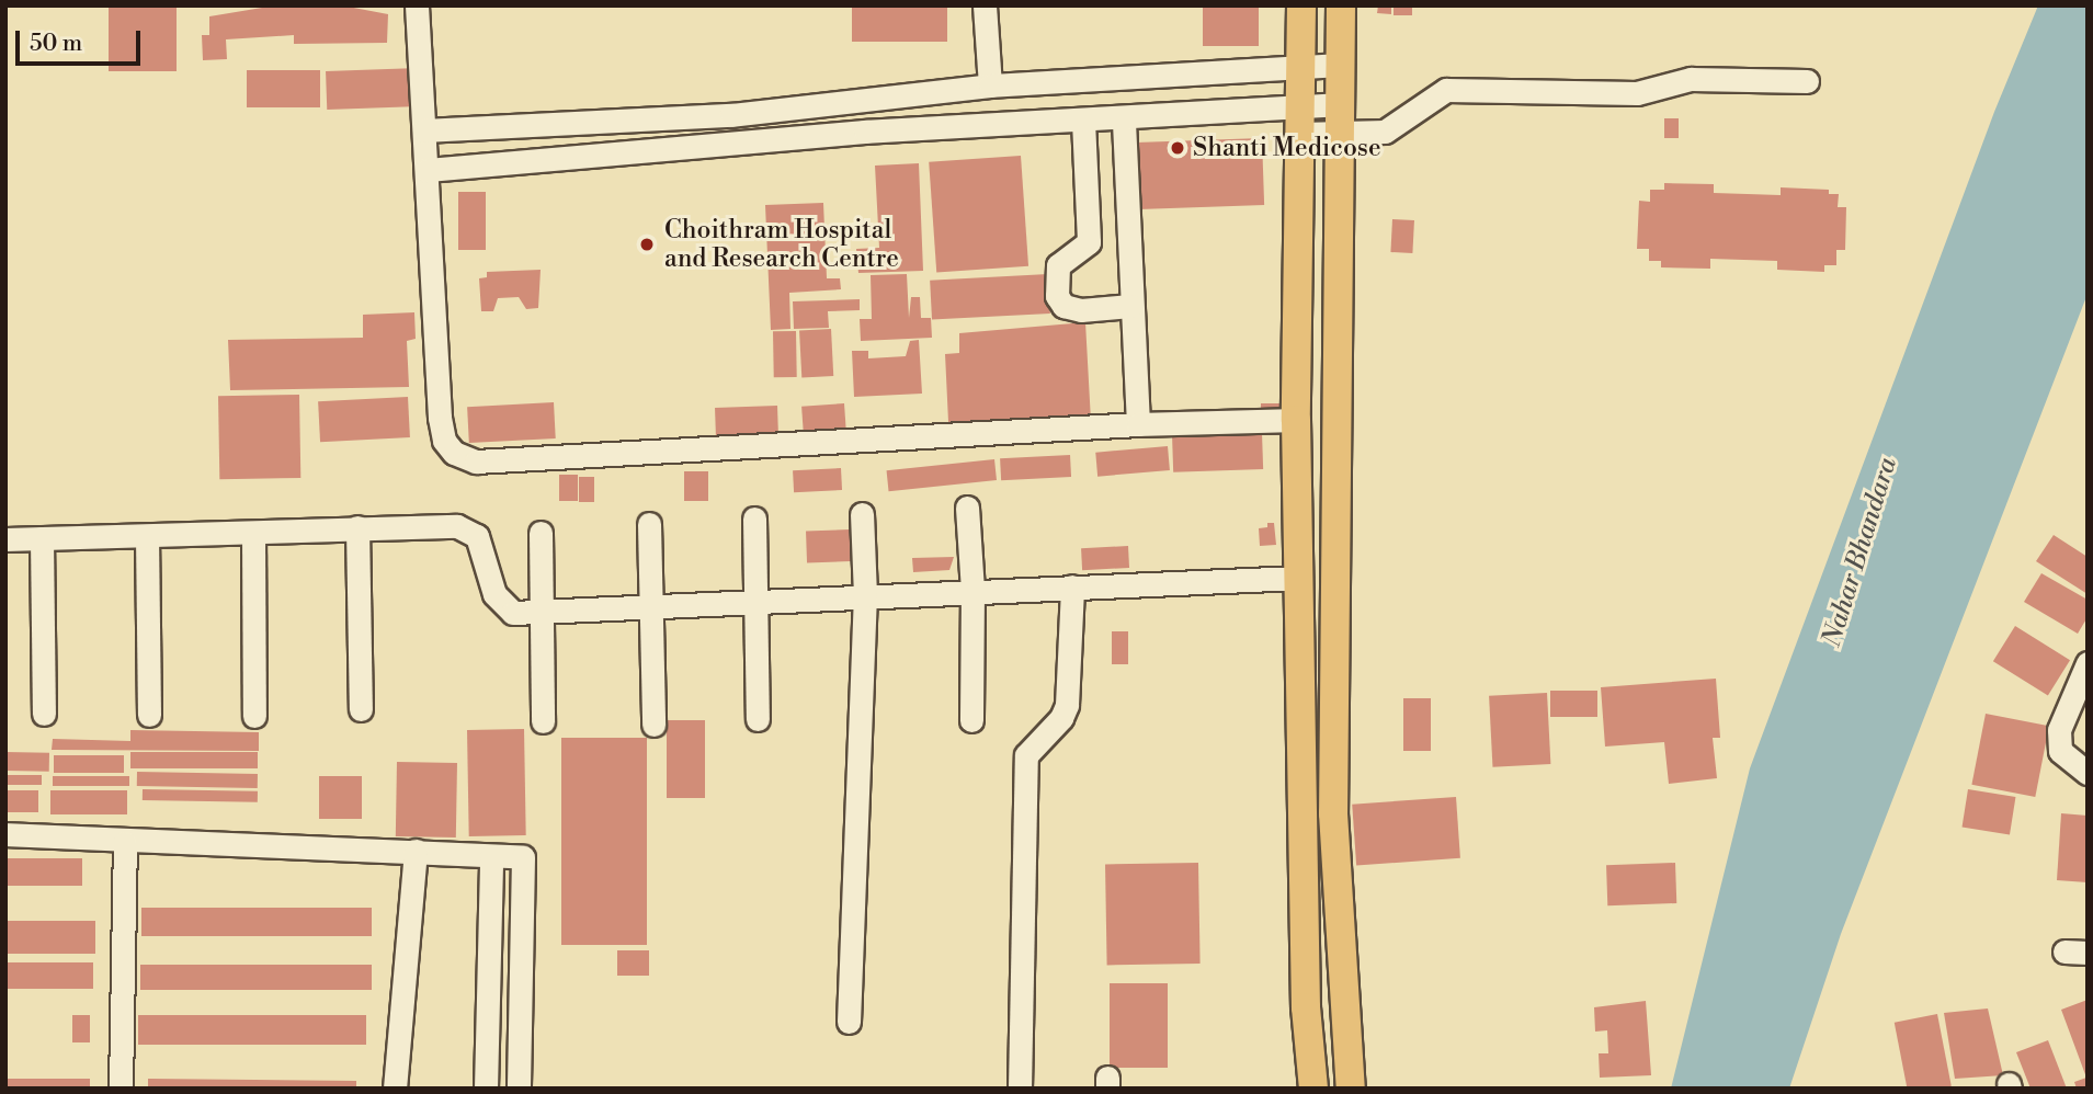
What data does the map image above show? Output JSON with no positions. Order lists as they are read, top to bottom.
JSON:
{
  "water": ["Nahar Bhandara"],
  "places": ["Shanti Medicose", "Choithram Hospital and Research Centre"],
  "scale_bar": "50 m"
}
